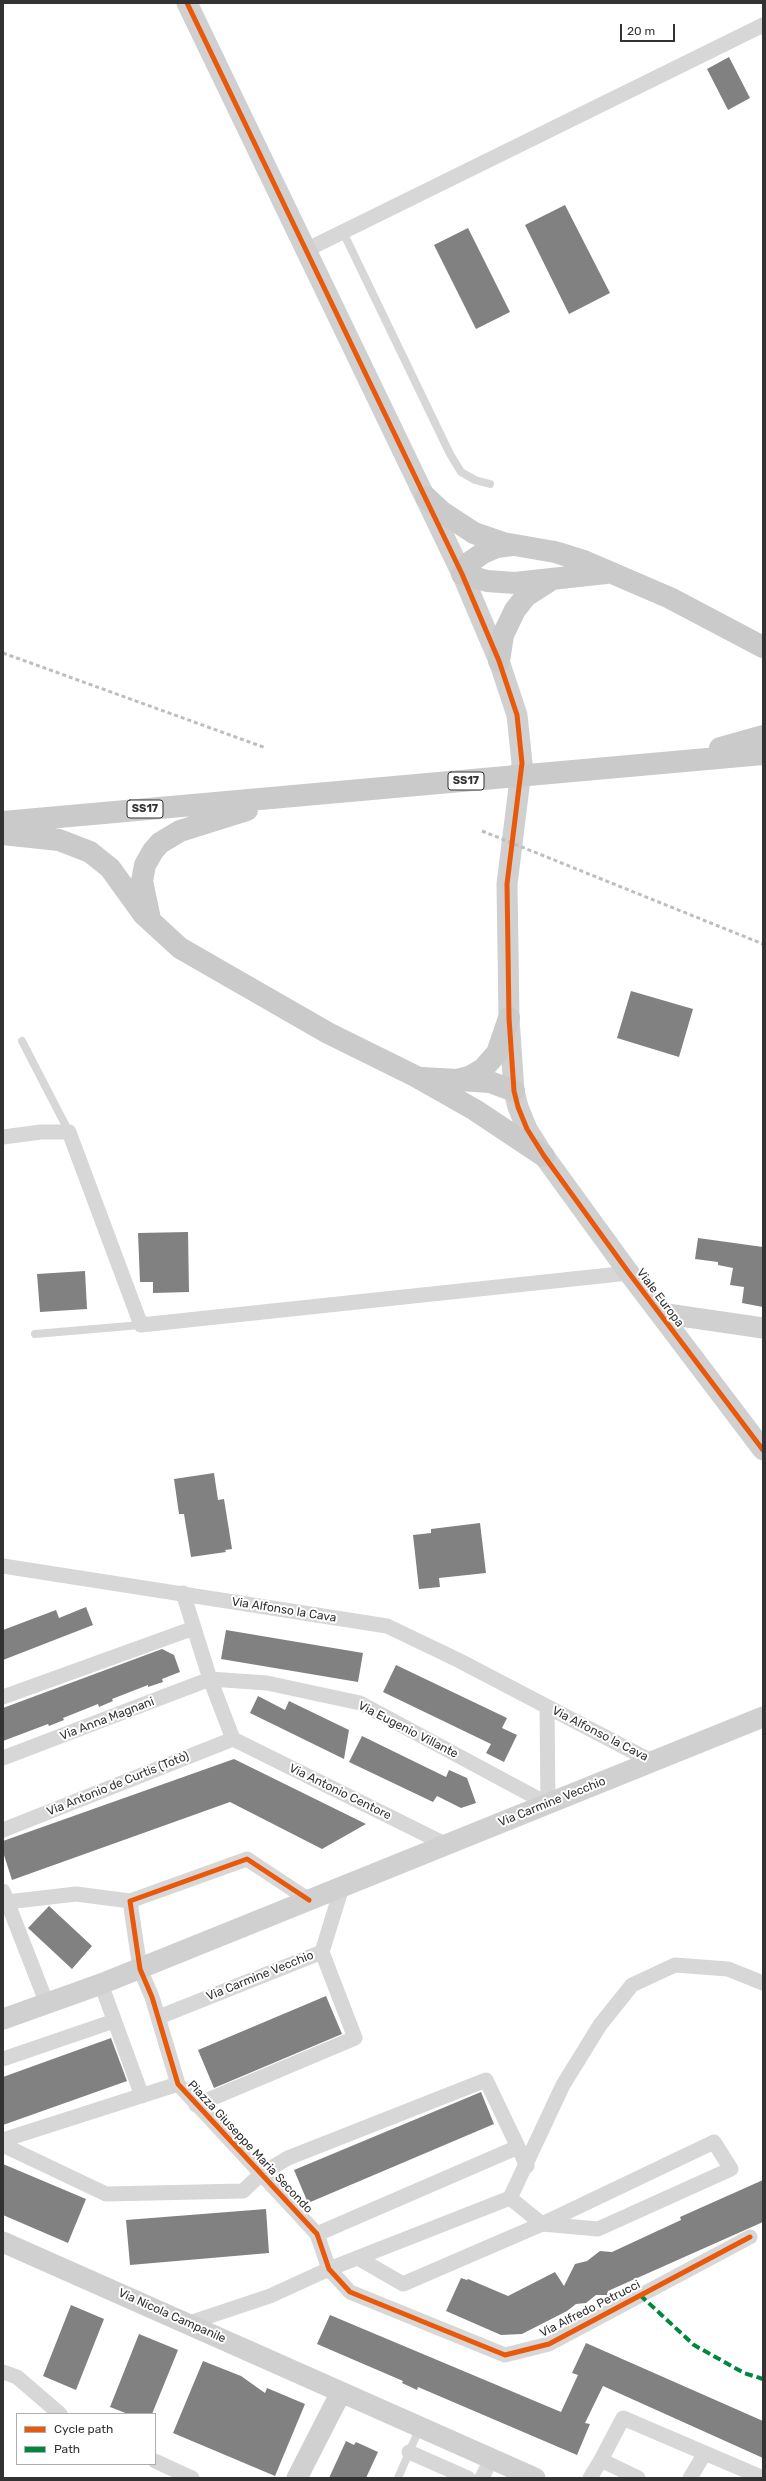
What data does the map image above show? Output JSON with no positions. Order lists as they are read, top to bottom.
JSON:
{
  "streets": {
    "main road": ["SS17"],
    "street": [
      "Viale Europa",
      "Via Alfonso la Cava",
      "Via Anna Magnani",
      "Via Eugenio Villante",
      "Via Antonio de Curtis (Totò)",
      "Via Antonio Centore",
      "Via Carmine Vecchio",
      "Piazza Giuseppe Maria Secondo",
      "Via Alfredo Petrucci",
      "Via Nicola Campanile"
    ]
  },
  "crossings": [
    ["Via Alfonso la Cava", "Via Eugenio Villante"],
    ["Via Alfonso la Cava", "Via Carmine Vecchio"],
    ["Via Anna Magnani", "Via Eugenio Villante"],
    ["Via Eugenio Villante", "Via Carmine Vecchio"],
    ["Via Antonio de Curtis (Totò)", "Via Antonio Centore"],
    ["Via Antonio Centore", "Via Carmine Vecchio"],
    ["Via Carmine Vecchio", "Piazza Giuseppe Maria Secondo"],
    ["Piazza Giuseppe Maria Secondo", "Via Alfredo Petrucci"]
  ],
  "legend": ["Cycle path", "Path"],
  "scale_bar": "20 m"
}
